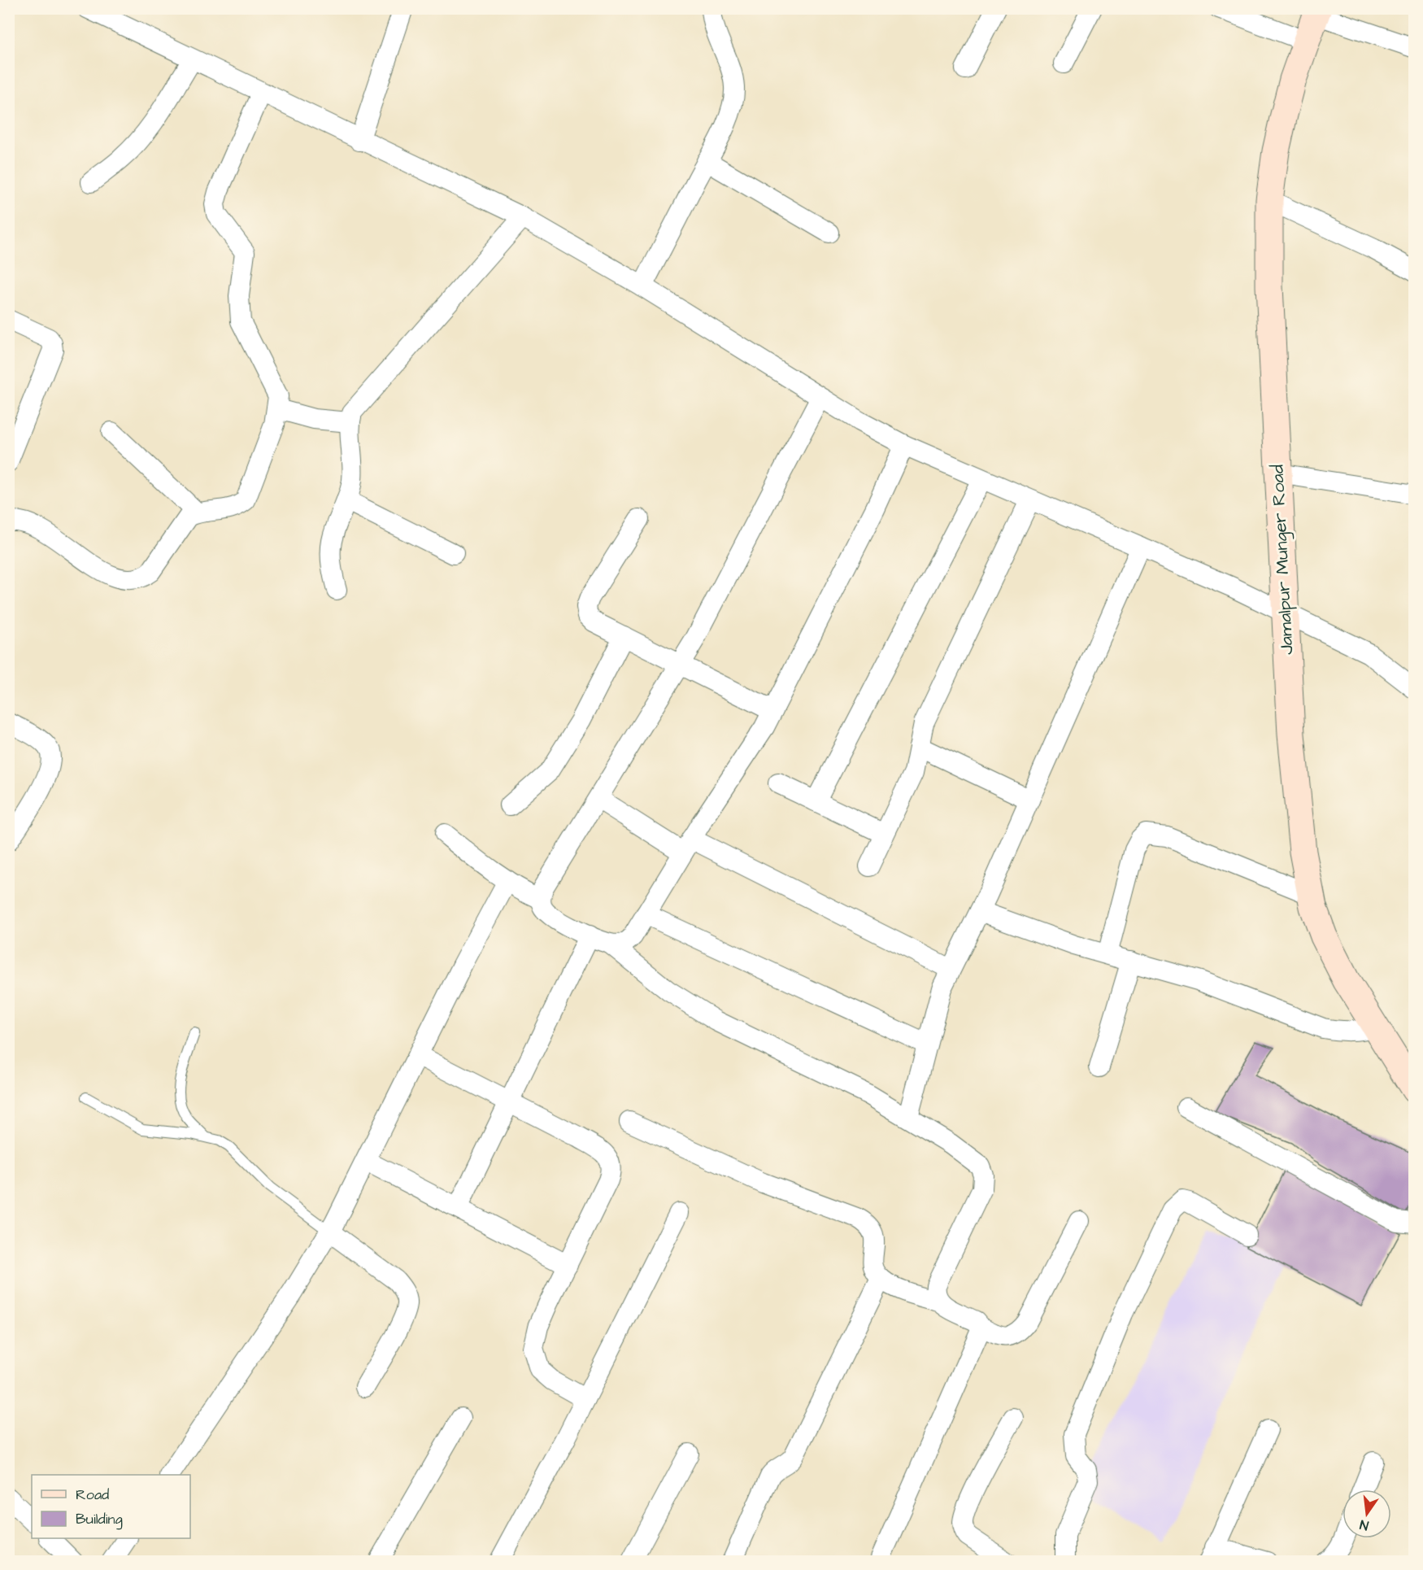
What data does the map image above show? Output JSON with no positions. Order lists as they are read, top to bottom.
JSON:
{
  "streets": {
    "street": ["Jamalpur Munger Road"]
  },
  "legend": ["Road", "Building"],
  "north": "bottom"
}
